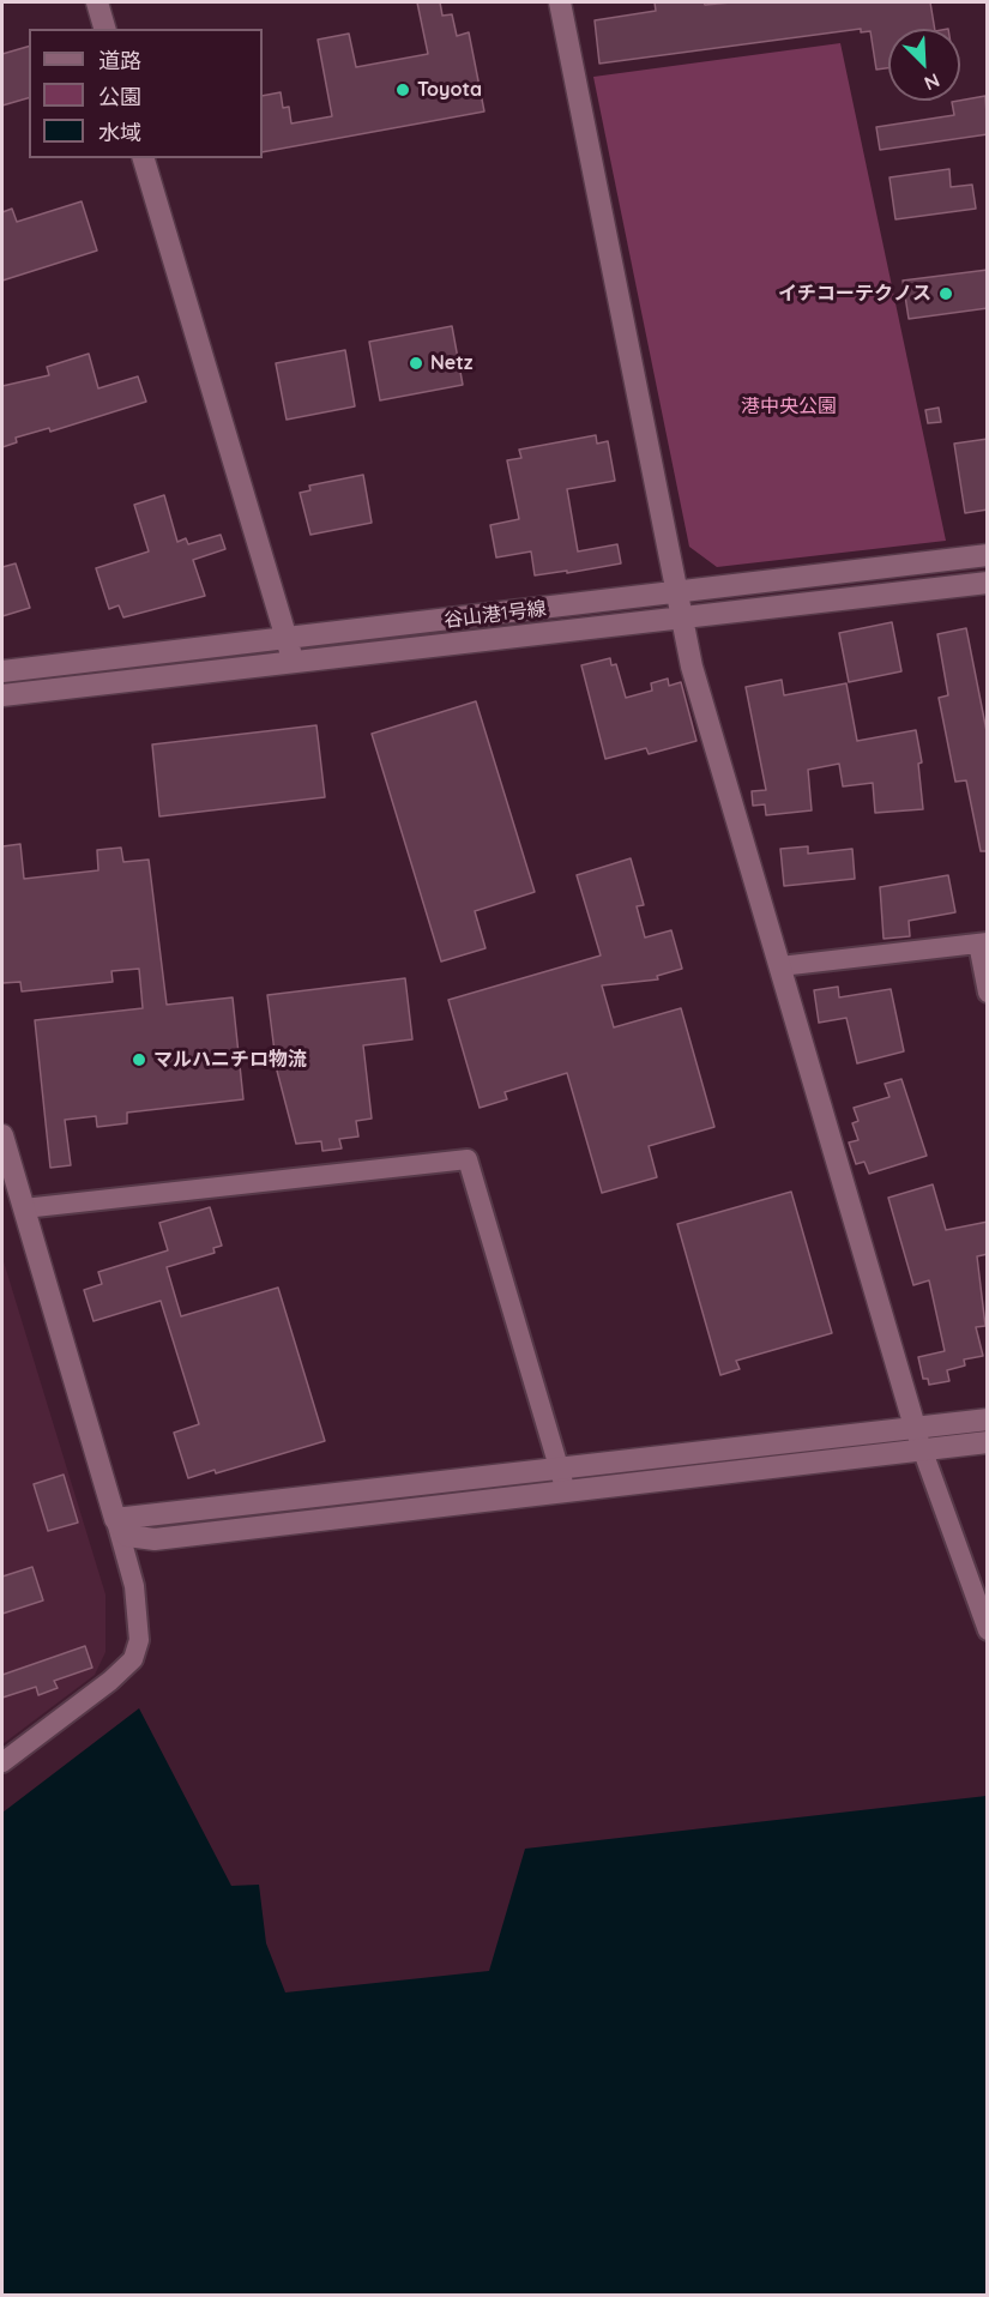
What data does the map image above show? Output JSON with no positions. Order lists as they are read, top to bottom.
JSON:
{
  "streets": {
    "street": ["谷山港1号線"]
  },
  "parks": ["港中央公園"],
  "places": [
    "Toyota",
    "イチコーテクノス",
    "Netz",
    "マルハニチロ物流"
  ],
  "legend": ["道路", "公園", "水域"],
  "north": "bottom right"
}
